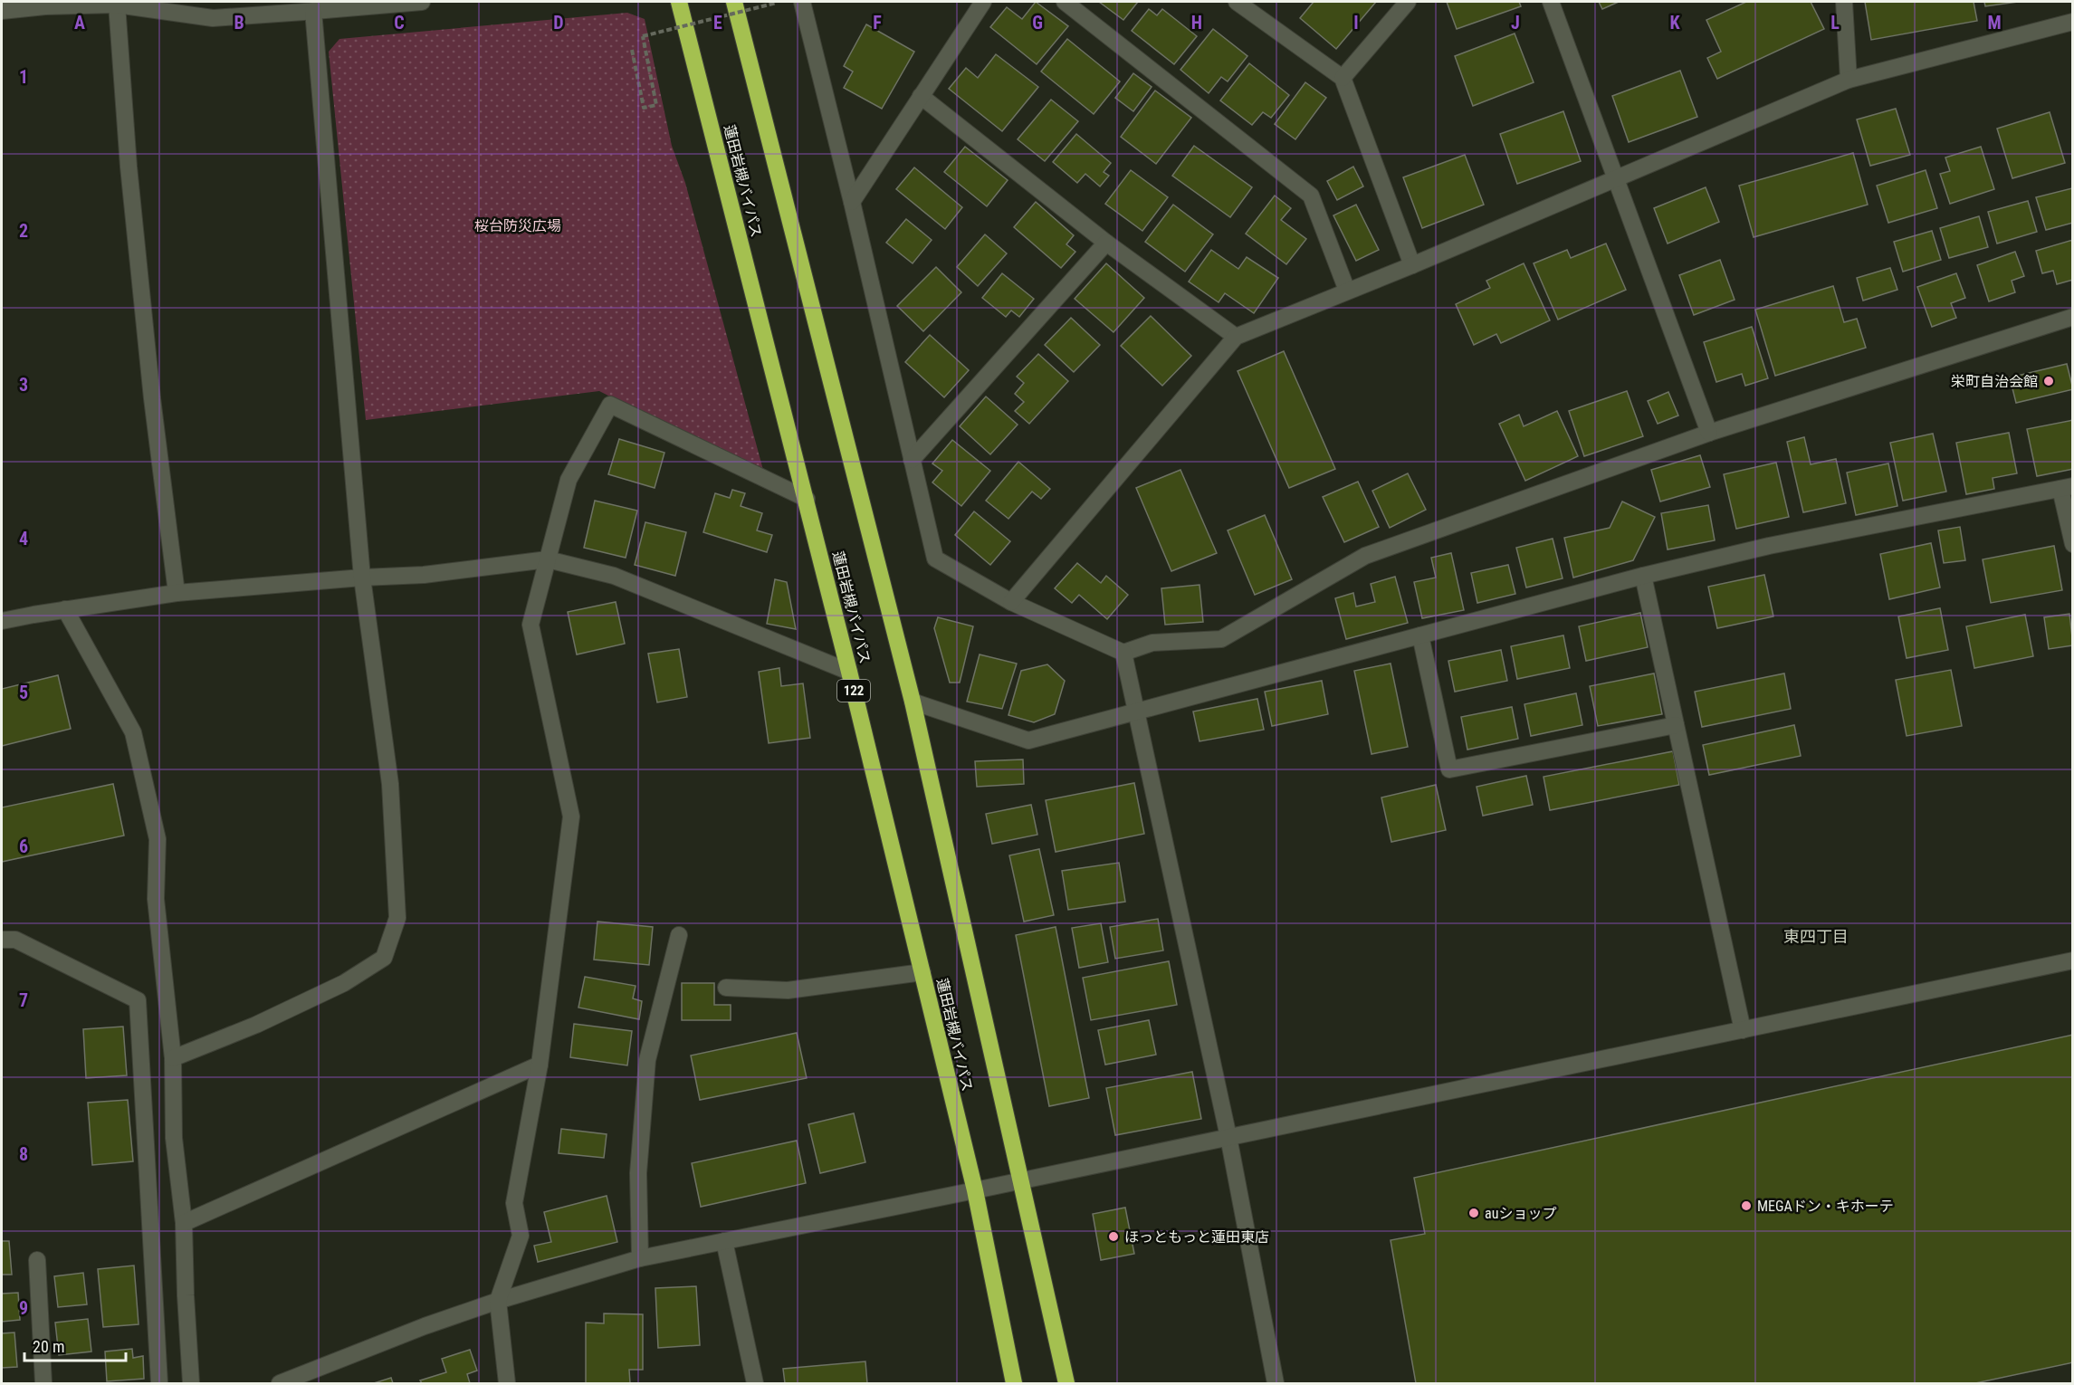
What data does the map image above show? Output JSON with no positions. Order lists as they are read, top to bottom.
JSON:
{
  "streets": {
    "highway": ["蓮田岩槻バイパス", "122"]
  },
  "districts": ["東四丁目"],
  "parks": ["桜台防災広場"],
  "places": [
    "栄町自治会館",
    "MEGAドン・キホーテ",
    "auショップ",
    "ほっともっと蓮田東店"
  ],
  "scale_bar": "20 m",
  "grid": {
    "columns": [
      "A",
      "B",
      "C",
      "D",
      "E",
      "F",
      "G",
      "H",
      "I",
      "J",
      "K",
      "L",
      "M"
    ],
    "rows": [
      "1",
      "2",
      "3",
      "4",
      "5",
      "6",
      "7",
      "8",
      "9"
    ]
  }
}
